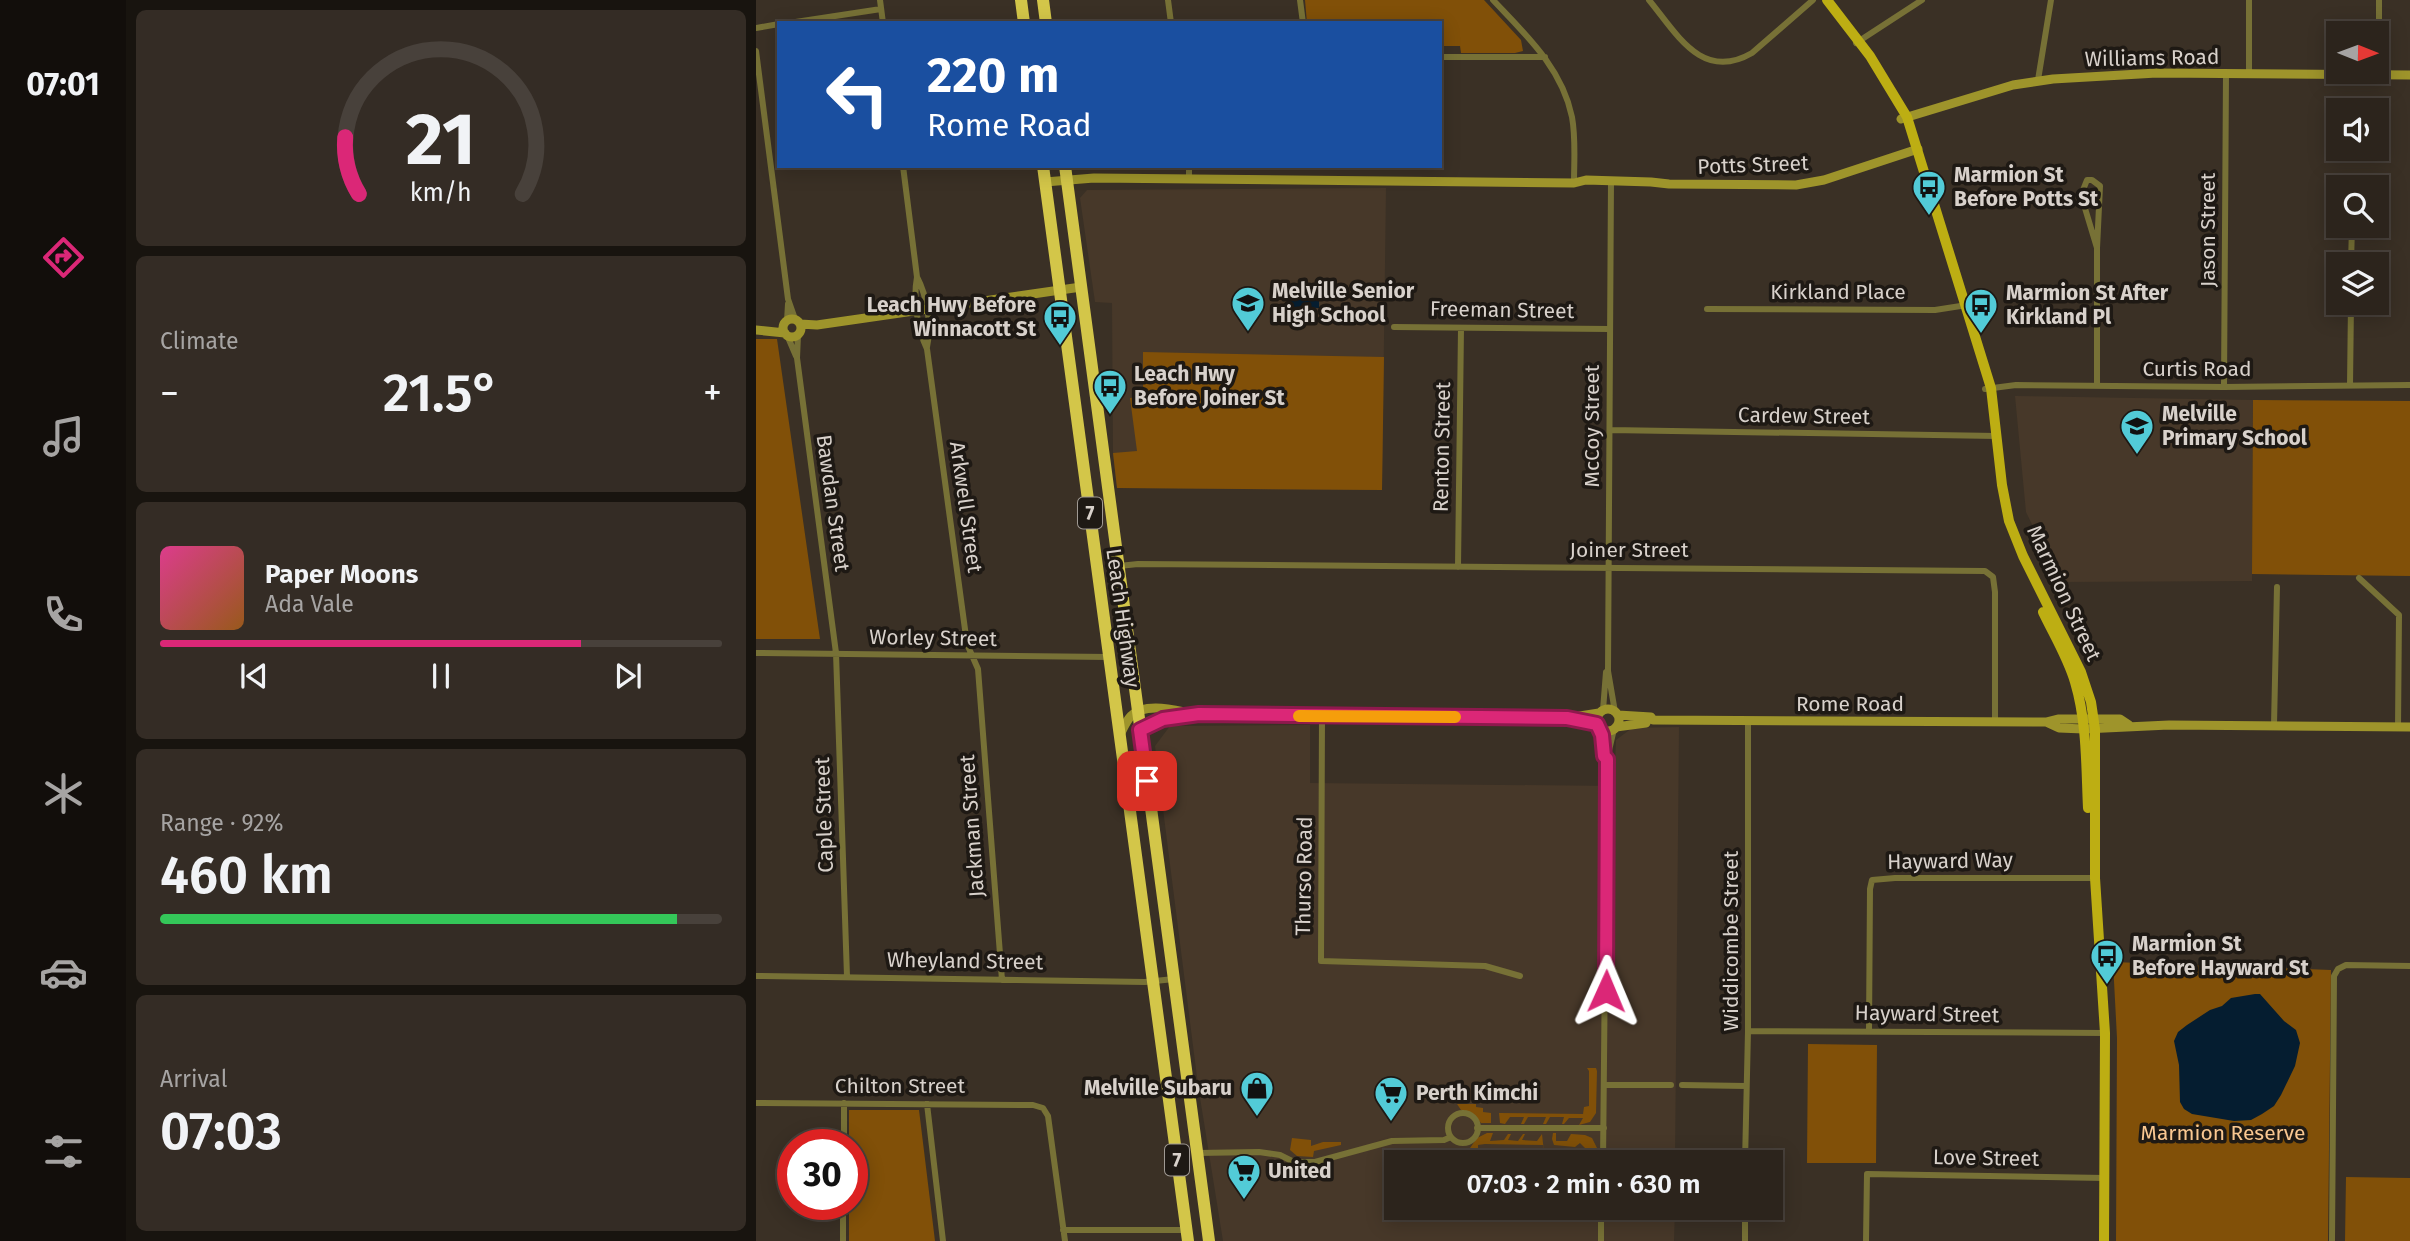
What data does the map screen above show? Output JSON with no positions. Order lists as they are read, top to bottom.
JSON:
{
  "streets": {
    "highway": ["7", "Leach Highway"],
    "main road": ["Marmion Street"],
    "street": [
      "Williams Road",
      "Potts Street",
      "Jason Street",
      "Kirkland Place",
      "Freeman Street",
      "Curtis Road",
      "Cardew Street",
      "McCoy Street",
      "Renton Street",
      "Bawdan Street",
      "Arkwell Street",
      "Joiner Street",
      "Worley Street",
      "Rome Road",
      "Caple Street",
      "Jackman Street",
      "Hayward Way",
      "Thurso Road",
      "Widdicombe Street",
      "Wheyland Street",
      "Hayward Street",
      "Chilton Street",
      "Love Street"
    ]
  },
  "crossings": [
    ["Williams Road", "Jason Street"],
    ["Williams Road", "Marmion Street"],
    ["Potts Street", "McCoy Street"],
    ["Potts Street", "Marmion Street"],
    ["Potts Street", "Leach Highway"],
    ["Jason Street", "Curtis Road"],
    ["Kirkland Place", "Marmion Street"],
    ["Freeman Street", "McCoy Street"],
    ["Freeman Street", "Renton Street"],
    ["Curtis Road", "Marmion Street"],
    ["Cardew Street", "McCoy Street"],
    ["Cardew Street", "Marmion Street"],
    ["McCoy Street", "Joiner Street"],
    ["McCoy Street", "Rome Road"],
    ["Renton Street", "Joiner Street"],
    ["Bawdan Street", "Worley Street"],
    ["Bawdan Street", "Caple Street"],
    ["Arkwell Street", "Worley Street"],
    ["Arkwell Street", "Jackman Street"],
    ["Joiner Street", "Leach Highway"],
    ["Joiner Street", "Rome Road"],
    ["Marmion Street", "Rome Road"],
    ["Marmion Street", "Hayward Way"],
    ["Marmion Street", "Hayward Street"],
    ["Marmion Street", "Love Street"],
    ["Leach Highway", "Worley Street"],
    ["Leach Highway", "Wheyland Street"],
    ["Worley Street", "Caple Street"],
    ["Rome Road", "Widdicombe Street"],
    ["Caple Street", "Wheyland Street"],
    ["Jackman Street", "Wheyland Street"],
    ["Hayward Way", "Hayward Street"],
    ["Widdicombe Street", "Hayward Street"]
  ],
  "parks": ["Marmion Reserve"],
  "places": {
    "bus stop": [
      "Marmion St Before Potts St",
      "Marmion St After Kirkland Pl",
      "Leach Hwy Before Winnacott St",
      "Leach Hwy Before Joiner St",
      "Marmion St Before Hayward St"
    ],
    "school or university": ["Melville Senior High School", "Melville Primary School"],
    "shop": ["Melville Subaru"],
    "supermarket": ["Perth Kimchi", "United"]
  },
  "north": "right",
  "page": {
    "tabs": "07:01",
    "turn": ["220 m", "Rome Road"],
    "tile": [
      "Climate",
      ["Range · 92%", "460 km"],
      ["Arrival", "07:03"]
    ],
    "heat": ["−", "21.5°", "+"],
    "song": ["Paper Moons", "Ada Vale"],
    "limit": "30",
    "trip": "07:03 · 2 min · 630 m",
    "gauge": ["21", "km/h"]
  }
}
